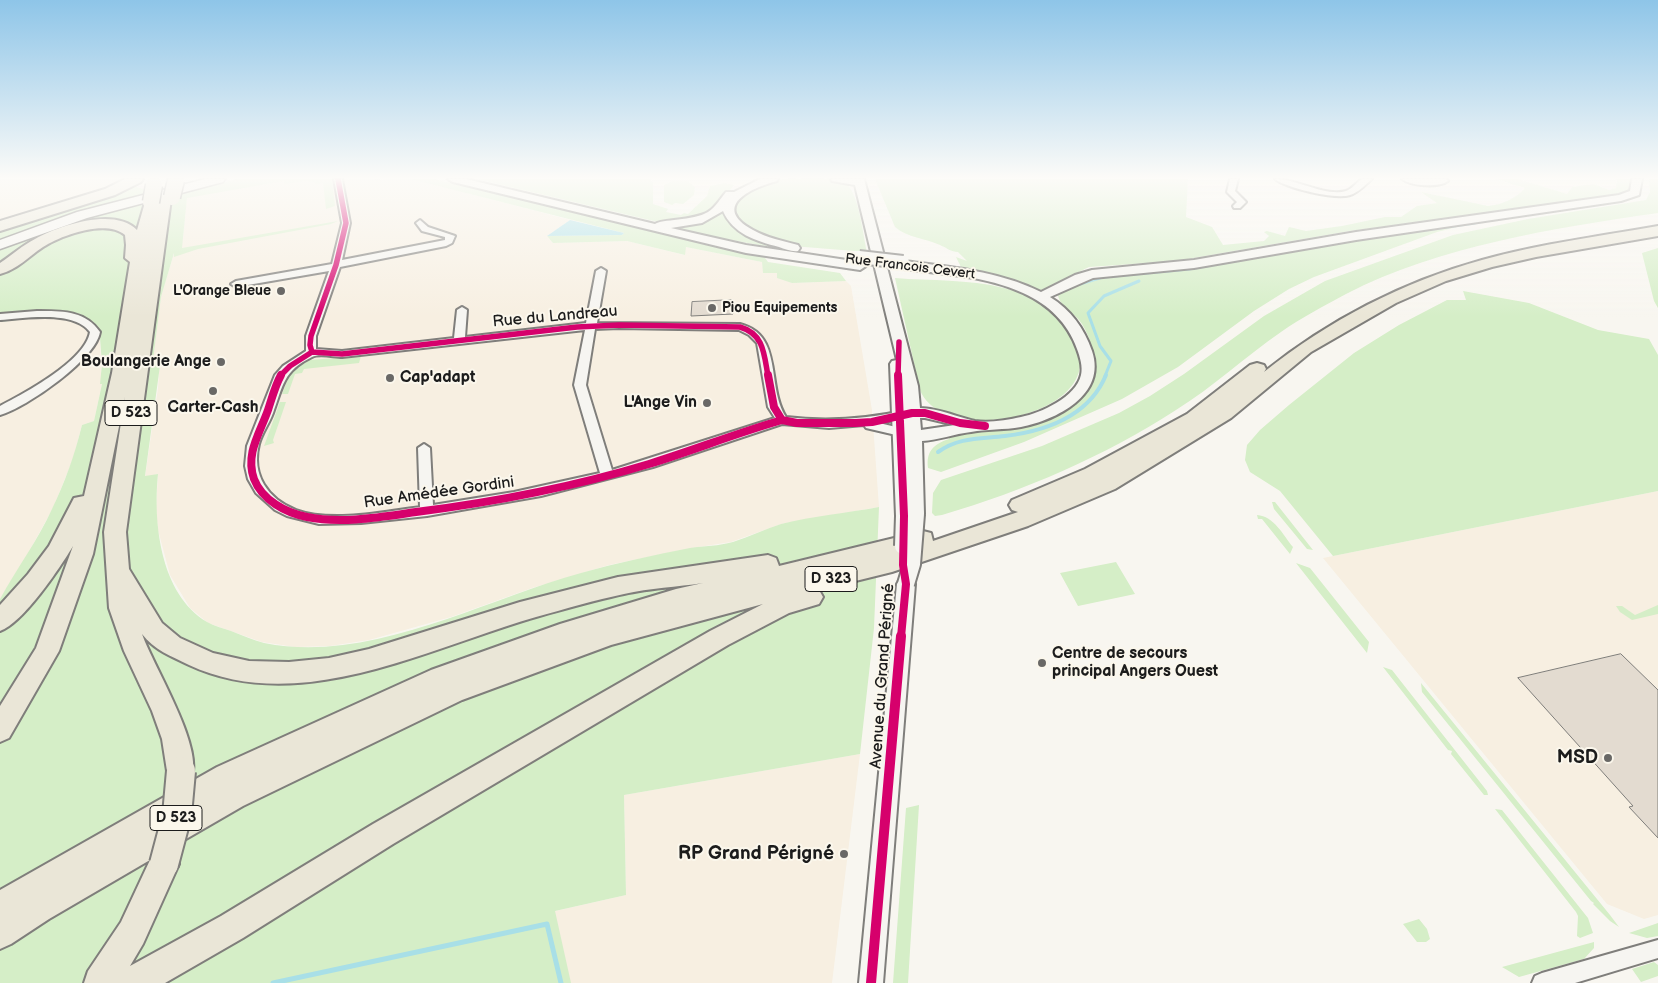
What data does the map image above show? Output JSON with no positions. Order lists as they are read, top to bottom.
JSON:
{
  "streets": {
    "highway": ["D 523", "D 323"],
    "street": [
      "Rue Francois Cevert",
      "Rue du Landreau",
      "Rue Amédée Gordini",
      "Avenue du Grand Périgné"
    ]
  },
  "crossings": [
    ["Rue Francois Cevert", "Avenue du Grand Périgné"],
    ["Rue du Landreau", "Rue Amédée Gordini"]
  ],
  "places": [
    "L'Orange Bleue",
    "Piou Equipements",
    "Boulangerie Ange",
    "Cap'adapt",
    "Carter-Cash",
    "L'Ange Vin",
    "Centre de secours principal Angers Ouest",
    "MSD",
    "RP Grand Périgné"
  ]
}
